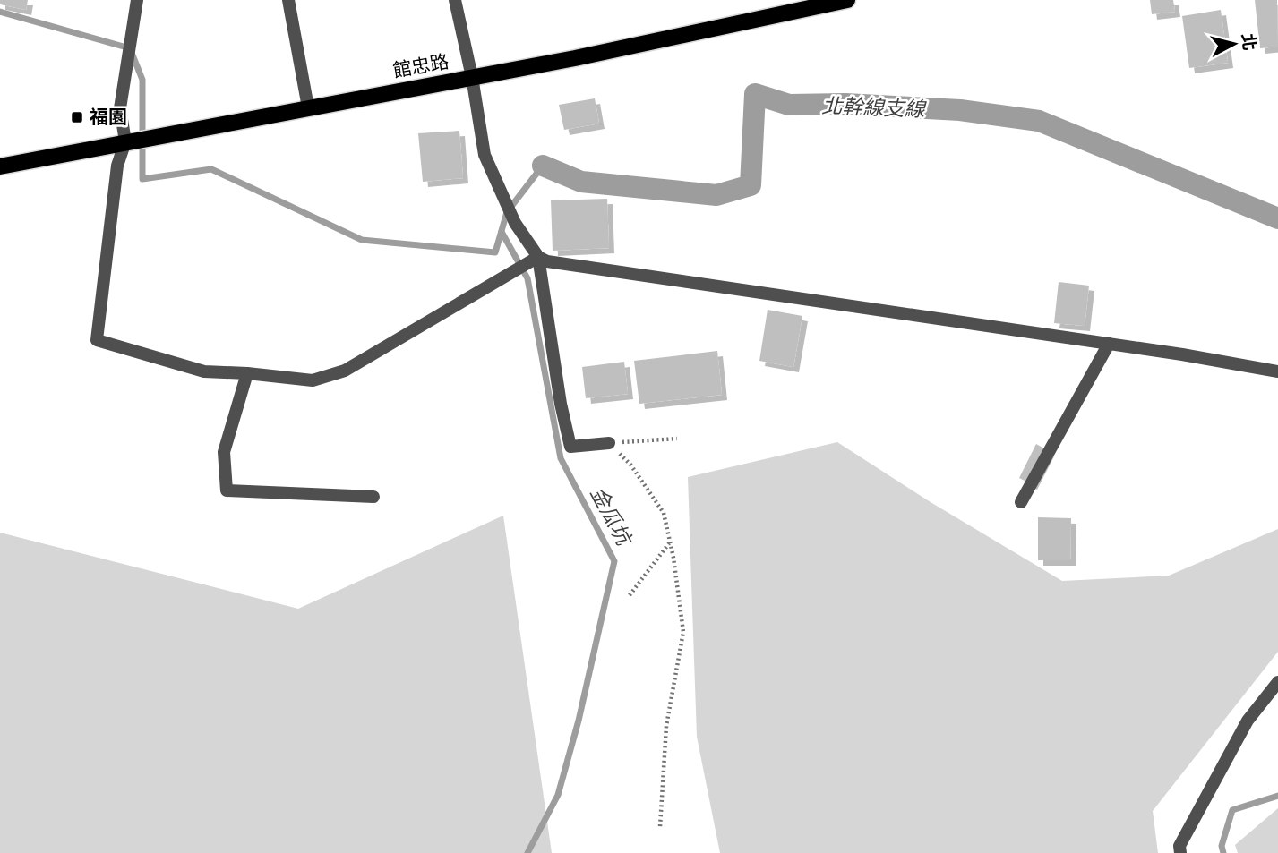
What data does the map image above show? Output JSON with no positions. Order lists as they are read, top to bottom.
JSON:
{
  "streets": {
    "main road": ["館忠路"]
  },
  "water": ["北幹線支線", "金瓜坑"],
  "places": {
    "transit": ["福園"]
  },
  "north": "right"
}
